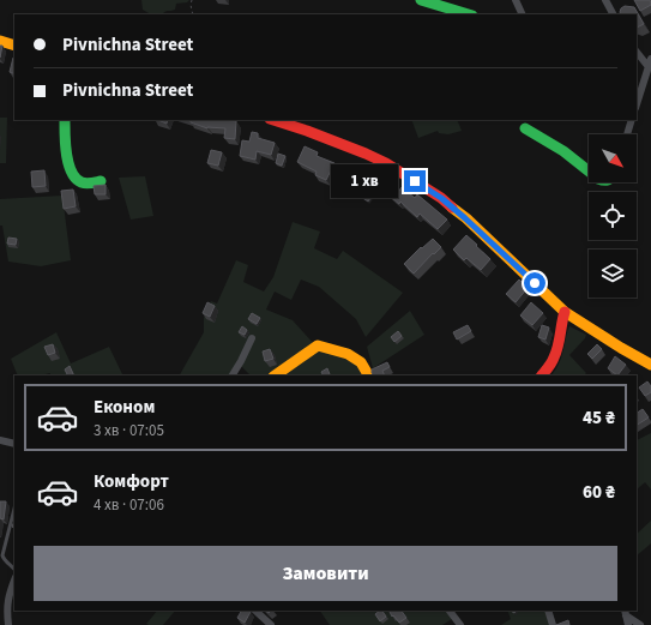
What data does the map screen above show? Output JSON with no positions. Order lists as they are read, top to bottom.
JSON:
{
  "north": "bottom right",
  "page": {
    "banner": ["Pivnichna Street", "Pivnichna Street"],
    "bubble": "1 хв",
    "list": [
      {
        "name": "Економ",
        "note": "3 хв · 07:05",
        "value": "45 ₴"
      },
      {
        "name": "Комфорт",
        "note": "4 хв · 07:06",
        "value": "60 ₴"
      }
    ],
    "buttons": "Замовити"
  }
}
